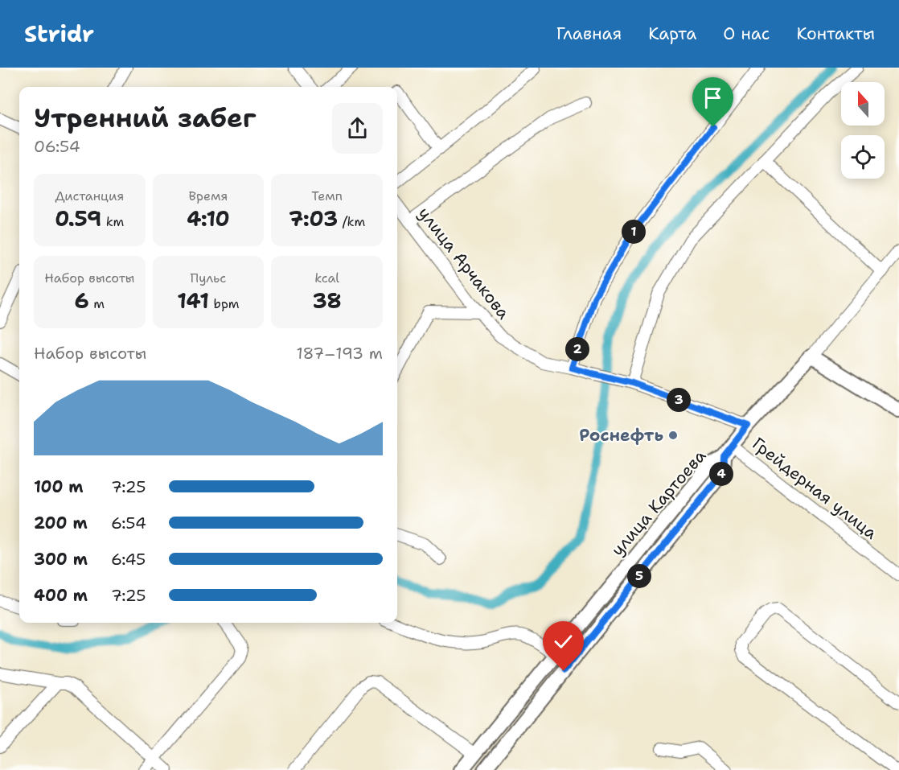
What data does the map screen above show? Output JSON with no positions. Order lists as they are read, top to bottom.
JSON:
{
  "streets": {
    "main road": ["улица Картоева"],
    "street": ["улица Арчакова", "Грейдерная улица"]
  },
  "crossings": [
    ["Грейдерная улица", "улица Картоева"]
  ],
  "places": ["Роснефть"],
  "north": "top",
  "page": {
    "header": "Stridr",
    "nav": [
      "Главная",
      "Карта",
      "О нас",
      "Контакты"
    ],
    "heading": ["Утренний забег", "06:54"],
    "stats": [
      ["Дистанция", "0.59 km"],
      ["Время", "4:10"],
      ["Темп", "7:03 /km"],
      ["Набор высоты", "6 m"],
      ["Пульс", "141 bpm"],
      ["kcal", "38"]
    ],
    "pins": [
      "1",
      "2",
      "3",
      "4",
      "5"
    ],
    "chart": ["Набор высоты", "187–193 m"],
    "list": [
      {
        "name": "100 m",
        "note": "7:25"
      },
      {
        "name": "200 m",
        "note": "6:54"
      },
      {
        "name": "300 m",
        "note": "6:45"
      },
      {
        "name": "400 m",
        "note": "7:25"
      }
    ]
  }
}
